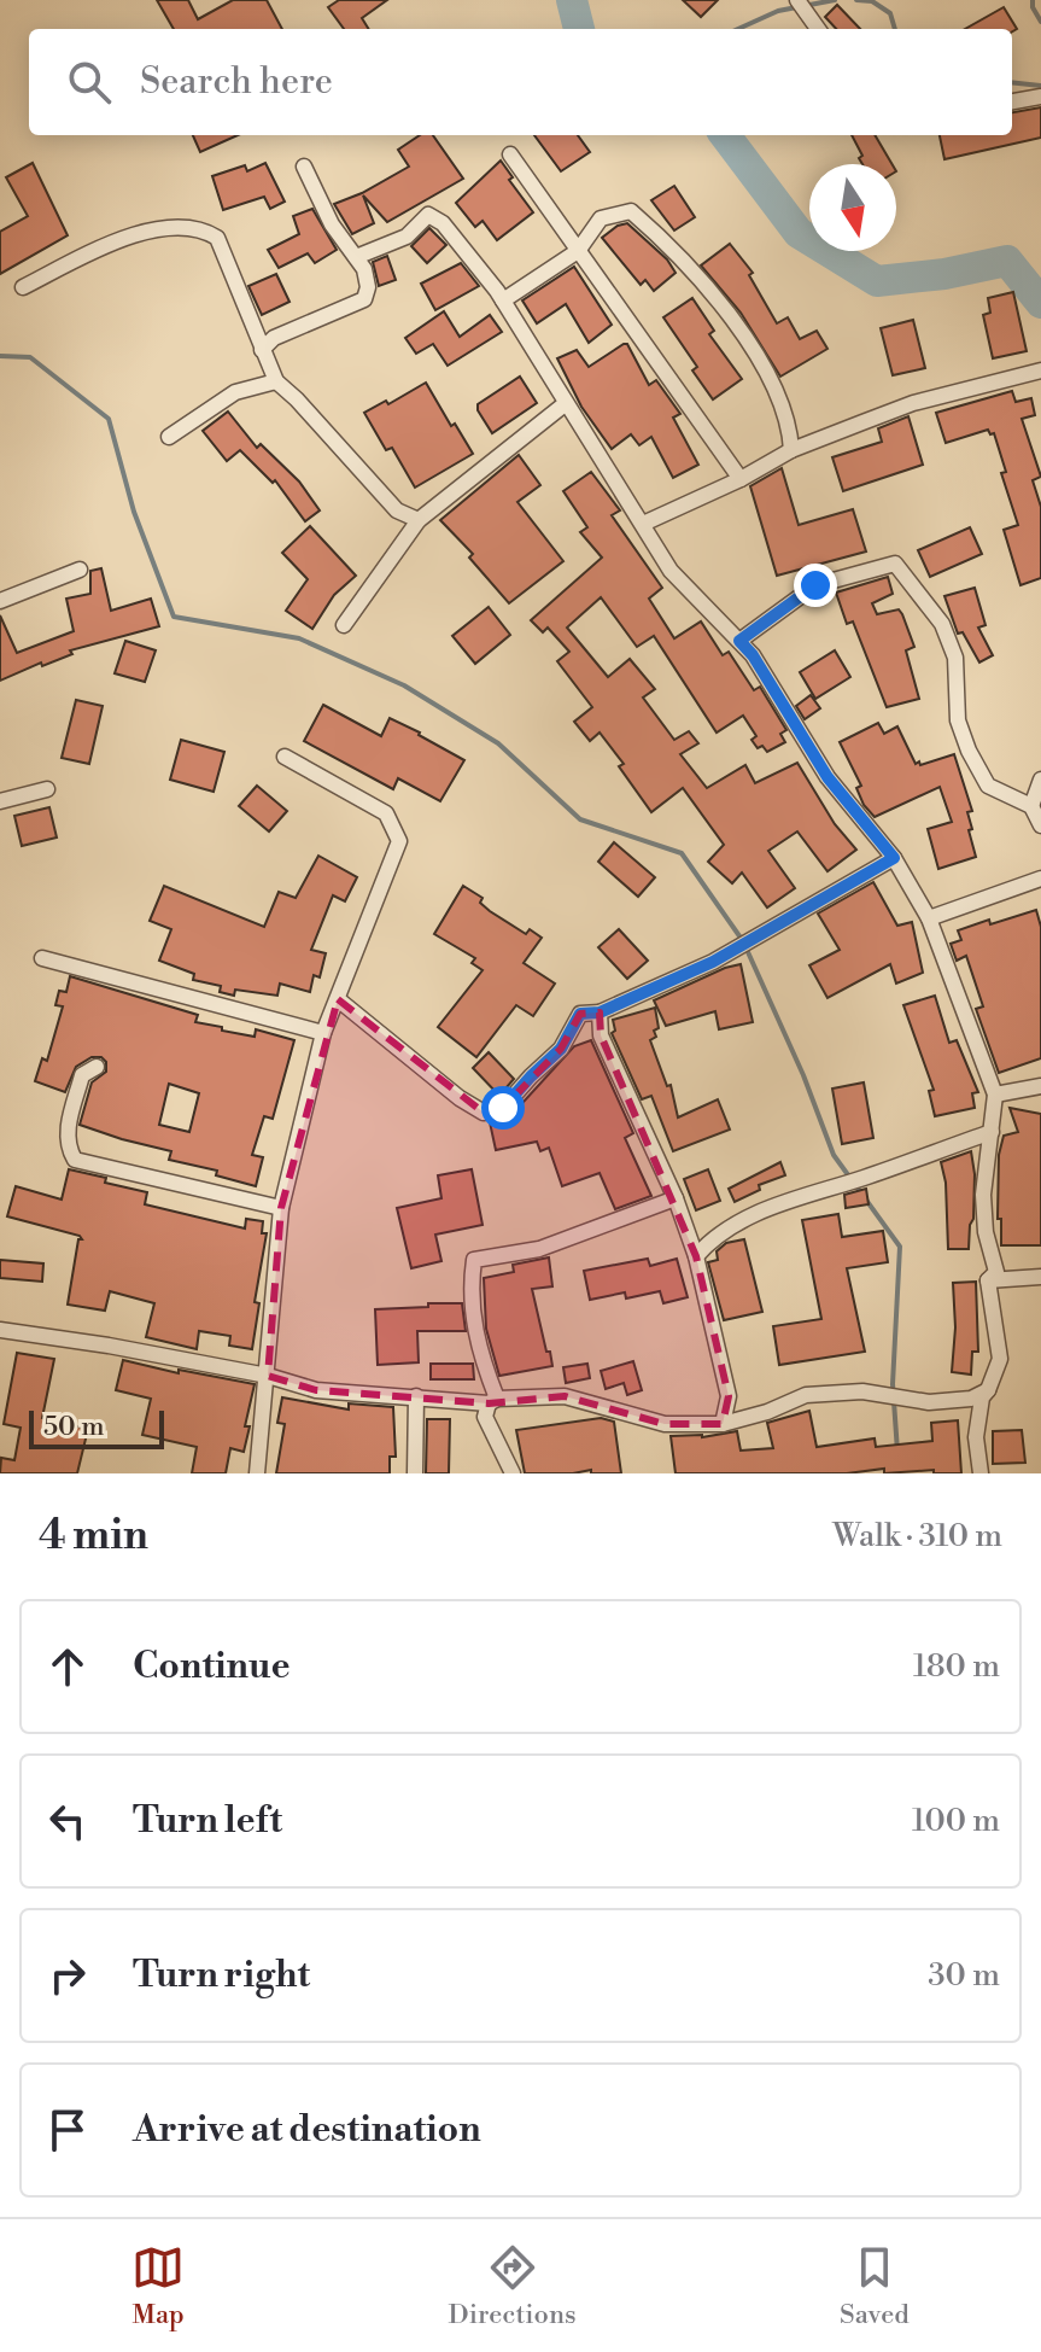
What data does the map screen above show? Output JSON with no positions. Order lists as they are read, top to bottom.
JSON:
{
  "scale_bar": "50 m",
  "north": "bottom",
  "page": {
    "search": "Search here",
    "scale": "50 m",
    "heading": ["4 min", "Walk · 310 m"],
    "list": [
      ["Continue", "180 m"],
      ["Turn left", "100 m"],
      ["Turn right", "30 m"],
      "Arrive at destination"
    ],
    "nav": ["Map", "Directions", "Saved"]
  }
}
